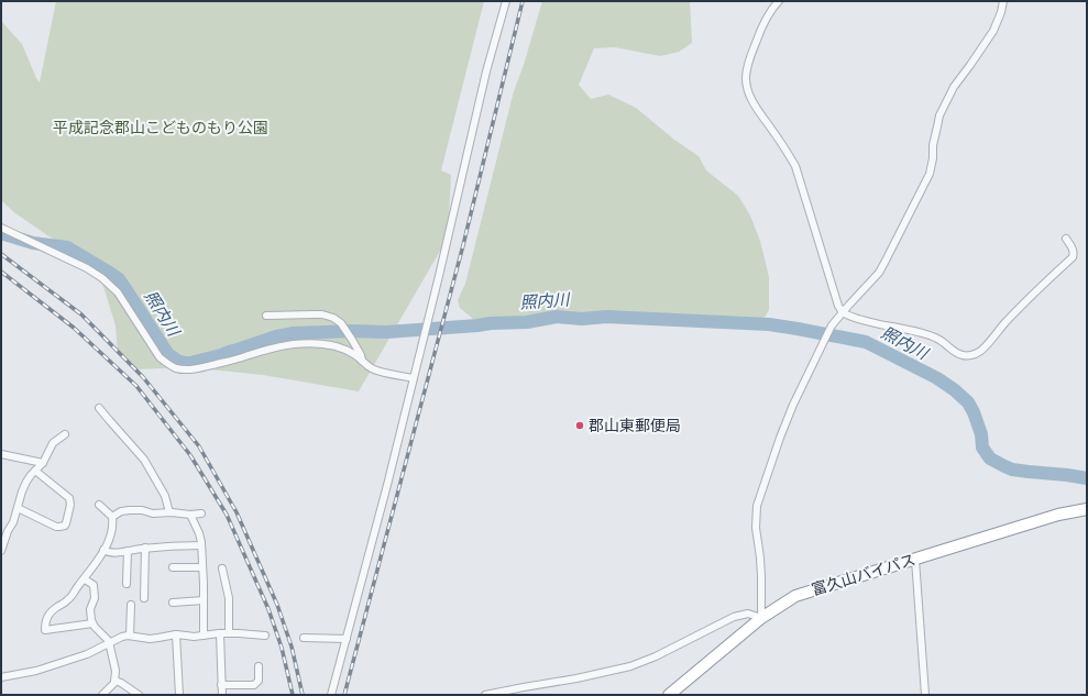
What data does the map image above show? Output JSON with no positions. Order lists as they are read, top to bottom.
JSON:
{
  "streets": {
    "highway": ["富久山バイパス"]
  },
  "water": ["照内川"],
  "parks": ["平成記念郡山こどものもり公園"],
  "places": ["郡山東郵便局"]
}
